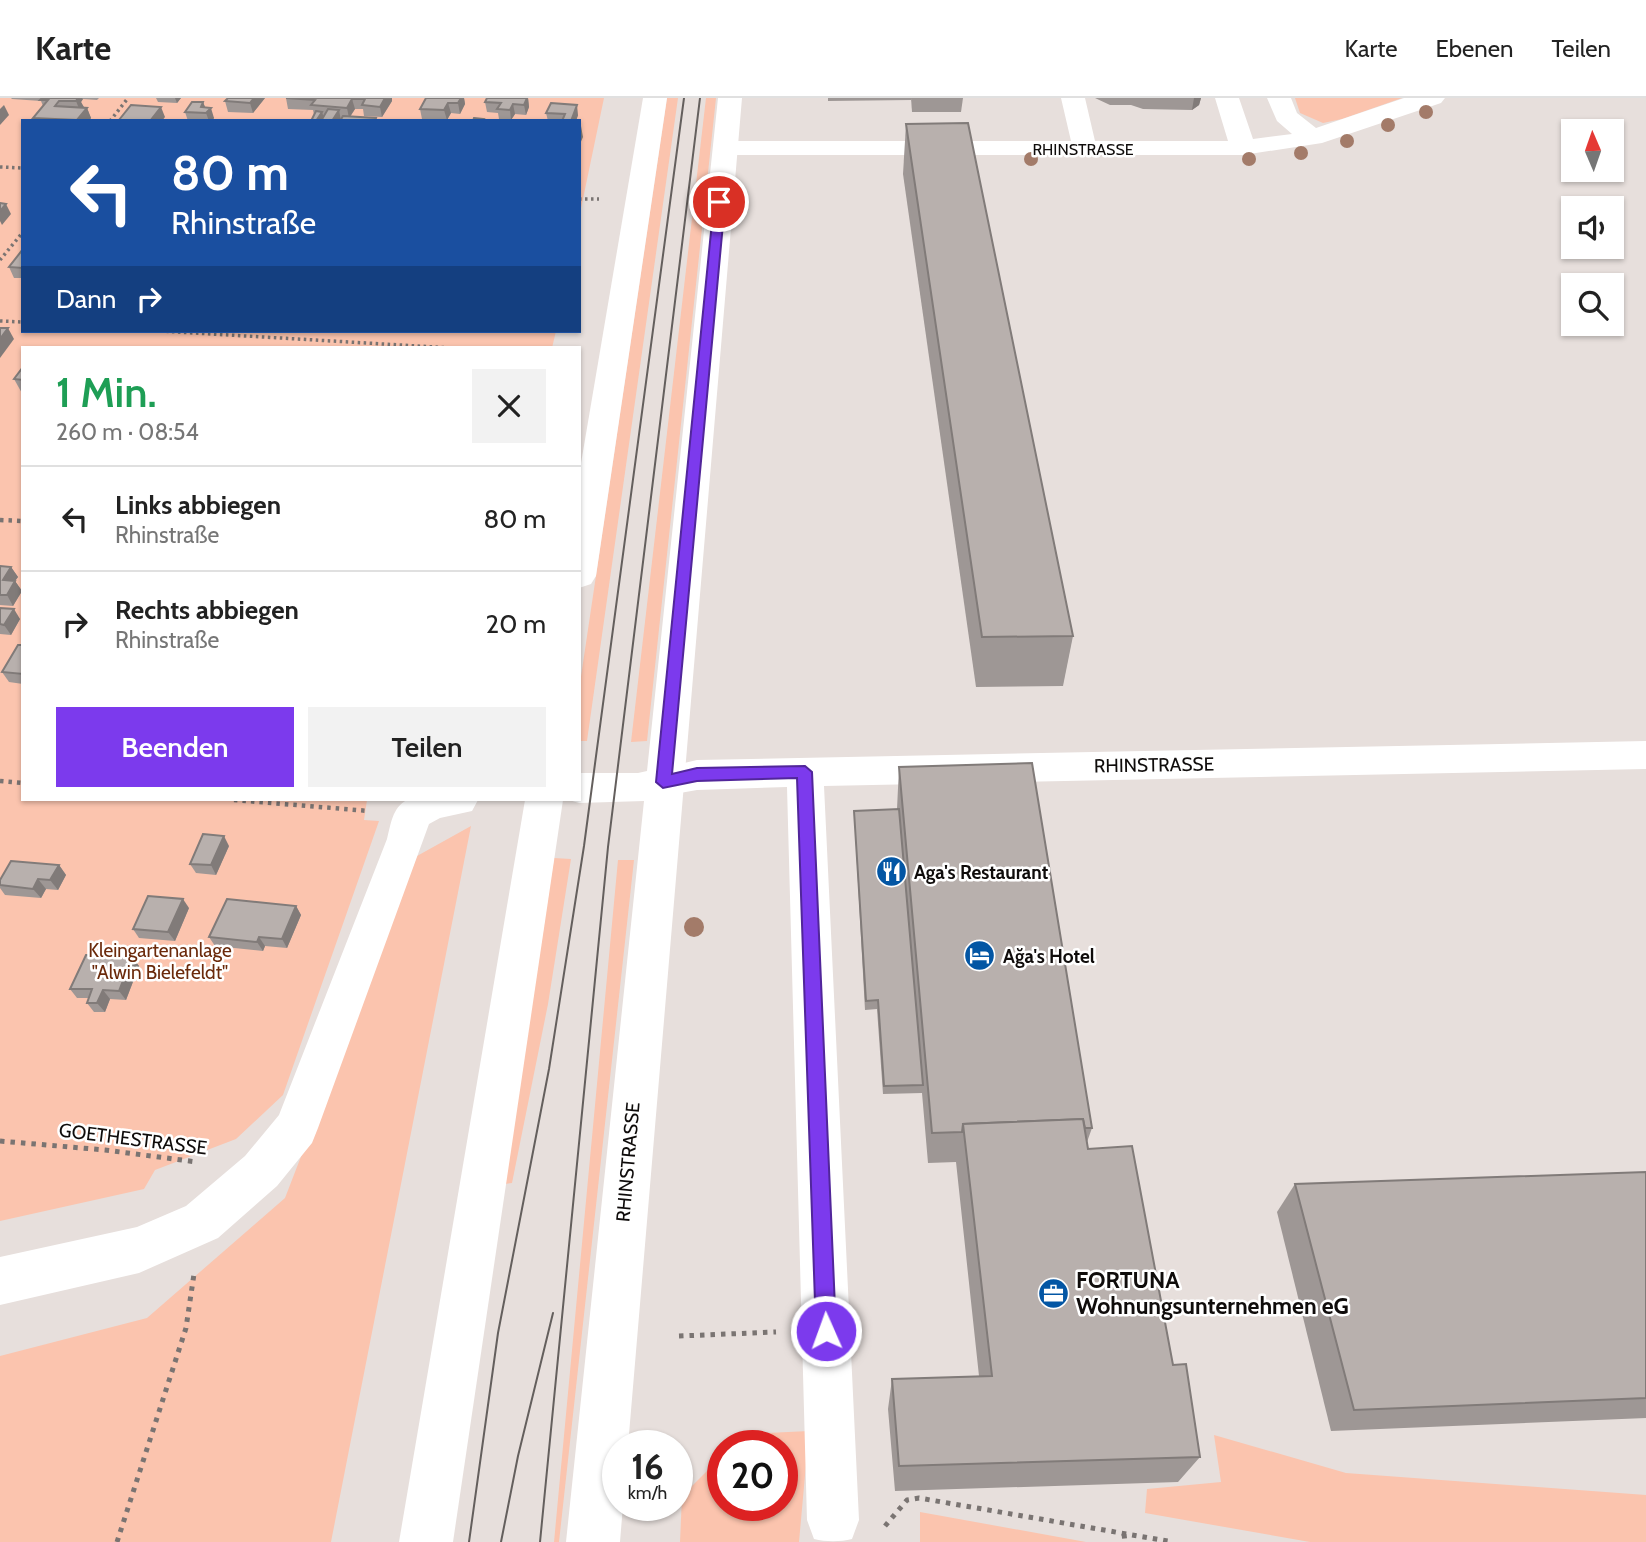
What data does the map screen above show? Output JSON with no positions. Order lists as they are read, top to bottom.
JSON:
{
  "streets": {
    "main road": ["RHINSTRASSE"],
    "path": ["GOETHESTRASSE"]
  },
  "parks": ["Kleingartenanlage \"Alwin Bielefeldt\""],
  "places": {
    "restaurant": ["Aga's Restaurant"],
    "hotel": ["Ağa's Hotel"],
    "office": ["FORTUNA Wohnungsunternehmen eG"]
  },
  "north": "top",
  "page": {
    "header": "Karte",
    "nav": ["Karte", "Ebenen", "Teilen"],
    "turn": ["80 m", "Rhinstraße"],
    "then": "Dann",
    "heading": ["1 Min.", "260 m · 08:54"],
    "list": [
      {
        "name": "Links abbiegen",
        "note": "Rhinstraße",
        "value": "80 m"
      },
      {
        "name": "Rechts abbiegen",
        "note": "Rhinstraße",
        "value": "20 m"
      }
    ],
    "buttons": ["Beenden", "Teilen"],
    "speed": "16 km/h",
    "limit": "20"
  }
}
